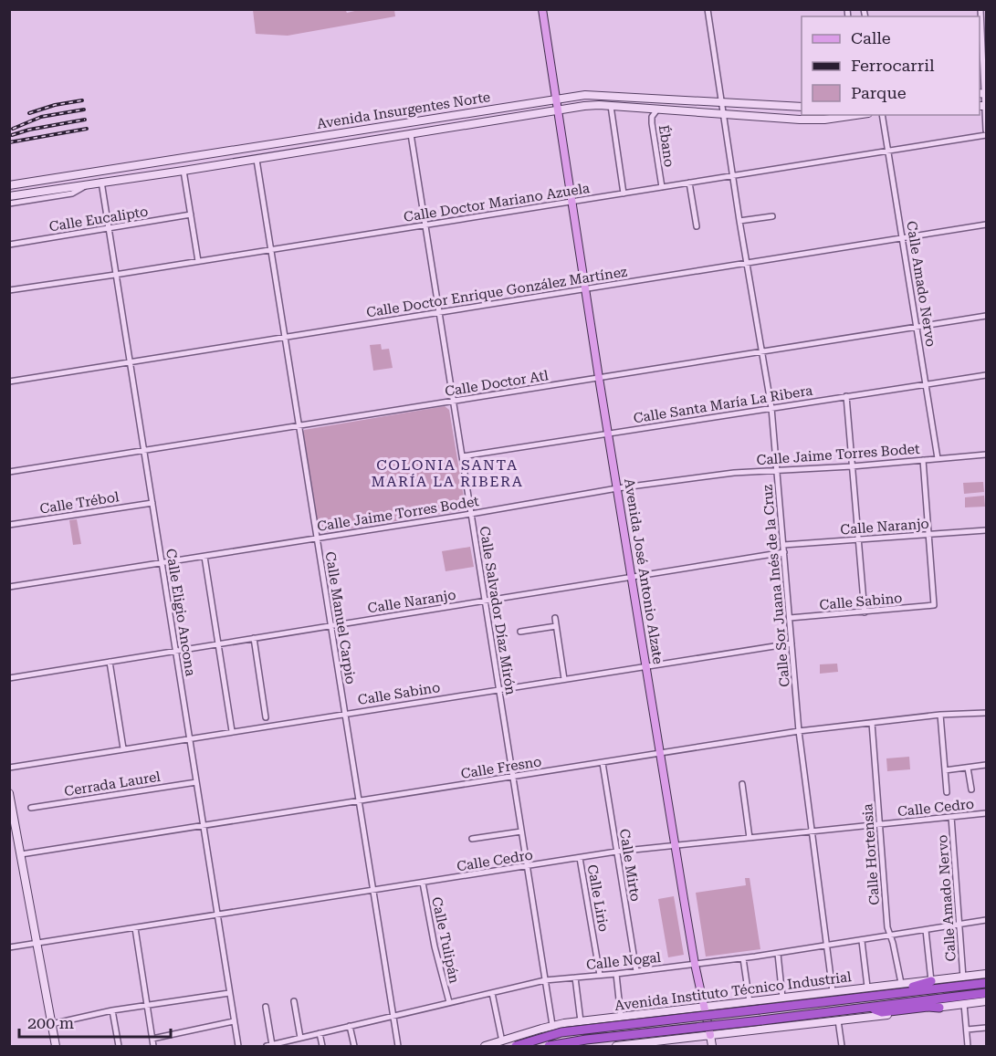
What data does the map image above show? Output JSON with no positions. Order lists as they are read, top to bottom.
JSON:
{
  "streets": {
    "main road": ["Avenida Insurgentes Norte", "Avenida José Antonio Alzate", "Avenida Instituto Técnico Industrial"],
    "street": [
      "Ébano",
      "Calle Doctor Mariano Azuela",
      "Calle Eucalipto",
      "Calle Amado Nervo",
      "Calle Doctor Enrique González Martínez",
      "Calle Doctor Atl",
      "Calle Santa María La Ribera",
      "Calle Jaime Torres Bodet",
      "Calle Trébol",
      "Calle Naranjo",
      "Calle Sor Juana Inés de la Cruz",
      "Calle Sabino",
      "Calle Salvador Díaz Mirón",
      "Calle Eligio Ancona",
      "Calle Manuel Carpio",
      "Calle Fresno",
      "Cerrada Laurel",
      "Calle Cedro",
      "Calle Hortensia",
      "Calle Mirto",
      "Calle Lirio",
      "Calle Tulipán",
      "Calle Nogal"
    ]
  },
  "crossings": [
    ["Avenida Insurgentes Norte", "Ébano"],
    ["Avenida Insurgentes Norte", "Avenida José Antonio Alzate"],
    ["Avenida Insurgentes Norte", "Calle Sor Juana Inés de la Cruz"],
    ["Avenida Insurgentes Norte", "Calle Salvador Díaz Mirón"],
    ["Avenida Insurgentes Norte", "Calle Eligio Ancona"],
    ["Avenida Insurgentes Norte", "Calle Manuel Carpio"],
    ["Ébano", "Calle Doctor Mariano Azuela"],
    ["Calle Doctor Mariano Azuela", "Calle Amado Nervo"],
    ["Calle Doctor Mariano Azuela", "Avenida José Antonio Alzate"],
    ["Calle Doctor Mariano Azuela", "Calle Sor Juana Inés de la Cruz"],
    ["Calle Doctor Mariano Azuela", "Calle Salvador Díaz Mirón"],
    ["Calle Doctor Mariano Azuela", "Calle Eligio Ancona"],
    ["Calle Doctor Mariano Azuela", "Calle Manuel Carpio"],
    ["Calle Eucalipto", "Calle Eligio Ancona"],
    ["Calle Amado Nervo", "Calle Doctor Enrique González Martínez"],
    ["Calle Amado Nervo", "Calle Doctor Atl"],
    ["Calle Amado Nervo", "Calle Santa María La Ribera"],
    ["Calle Amado Nervo", "Calle Jaime Torres Bodet"],
    ["Calle Amado Nervo", "Calle Cedro"],
    ["Calle Amado Nervo", "Calle Nogal"],
    ["Calle Amado Nervo", "Avenida Instituto Técnico Industrial"],
    ["Calle Doctor Enrique González Martínez", "Avenida José Antonio Alzate"],
    ["Calle Doctor Enrique González Martínez", "Calle Sor Juana Inés de la Cruz"],
    ["Calle Doctor Enrique González Martínez", "Calle Salvador Díaz Mirón"],
    ["Calle Doctor Enrique González Martínez", "Calle Eligio Ancona"],
    ["Calle Doctor Enrique González Martínez", "Calle Manuel Carpio"],
    ["Calle Doctor Atl", "Avenida José Antonio Alzate"],
    ["Calle Doctor Atl", "Calle Sor Juana Inés de la Cruz"],
    ["Calle Doctor Atl", "Calle Salvador Díaz Mirón"],
    ["Calle Doctor Atl", "Calle Eligio Ancona"],
    ["Calle Doctor Atl", "Calle Manuel Carpio"],
    ["Calle Santa María La Ribera", "Avenida José Antonio Alzate"],
    ["Calle Santa María La Ribera", "Calle Sor Juana Inés de la Cruz"],
    ["Calle Santa María La Ribera", "Calle Salvador Díaz Mirón"],
    ["Calle Jaime Torres Bodet", "Avenida José Antonio Alzate"],
    ["Calle Jaime Torres Bodet", "Calle Sor Juana Inés de la Cruz"],
    ["Calle Jaime Torres Bodet", "Calle Salvador Díaz Mirón"],
    ["Calle Jaime Torres Bodet", "Calle Eligio Ancona"],
    ["Calle Jaime Torres Bodet", "Calle Manuel Carpio"],
    ["Calle Trébol", "Calle Eligio Ancona"],
    ["Calle Naranjo", "Avenida José Antonio Alzate"],
    ["Calle Naranjo", "Calle Sor Juana Inés de la Cruz"],
    ["Calle Naranjo", "Calle Sabino"],
    ["Calle Naranjo", "Calle Salvador Díaz Mirón"],
    ["Calle Naranjo", "Calle Eligio Ancona"],
    ["Calle Naranjo", "Calle Manuel Carpio"],
    ["Avenida José Antonio Alzate", "Calle Sabino"],
    ["Avenida José Antonio Alzate", "Calle Fresno"],
    ["Avenida José Antonio Alzate", "Calle Cedro"],
    ["Avenida José Antonio Alzate", "Calle Nogal"],
    ["Avenida José Antonio Alzate", "Avenida Instituto Técnico Industrial"],
    ["Calle Sor Juana Inés de la Cruz", "Calle Sabino"],
    ["Calle Sor Juana Inés de la Cruz", "Calle Fresno"],
    ["Calle Sor Juana Inés de la Cruz", "Calle Cedro"],
    ["Calle Sor Juana Inés de la Cruz", "Calle Nogal"],
    ["Calle Sor Juana Inés de la Cruz", "Avenida Instituto Técnico Industrial"],
    ["Calle Sabino", "Calle Salvador Díaz Mirón"],
    ["Calle Sabino", "Calle Eligio Ancona"],
    ["Calle Sabino", "Calle Manuel Carpio"],
    ["Calle Salvador Díaz Mirón", "Calle Fresno"],
    ["Calle Salvador Díaz Mirón", "Calle Cedro"],
    ["Calle Salvador Díaz Mirón", "Calle Nogal"],
    ["Calle Salvador Díaz Mirón", "Avenida Instituto Técnico Industrial"],
    ["Calle Eligio Ancona", "Calle Fresno"],
    ["Calle Eligio Ancona", "Cerrada Laurel"],
    ["Calle Eligio Ancona", "Calle Cedro"],
    ["Calle Manuel Carpio", "Calle Fresno"],
    ["Calle Manuel Carpio", "Calle Cedro"],
    ["Calle Manuel Carpio", "Calle Nogal"],
    ["Calle Fresno", "Calle Hortensia"],
    ["Calle Fresno", "Calle Mirto"],
    ["Calle Cedro", "Calle Hortensia"],
    ["Calle Cedro", "Calle Mirto"],
    ["Calle Cedro", "Calle Lirio"],
    ["Calle Cedro", "Calle Tulipán"],
    ["Calle Hortensia", "Calle Nogal"],
    ["Calle Hortensia", "Avenida Instituto Técnico Industrial"],
    ["Calle Mirto", "Calle Nogal"],
    ["Calle Lirio", "Calle Nogal"],
    ["Calle Tulipán", "Calle Nogal"]
  ],
  "districts": ["COLONIA SANTA MARÍA LA RIBERA"],
  "legend": ["Calle", "Ferrocarril", "Parque"],
  "scale_bar": "200 m"
}
